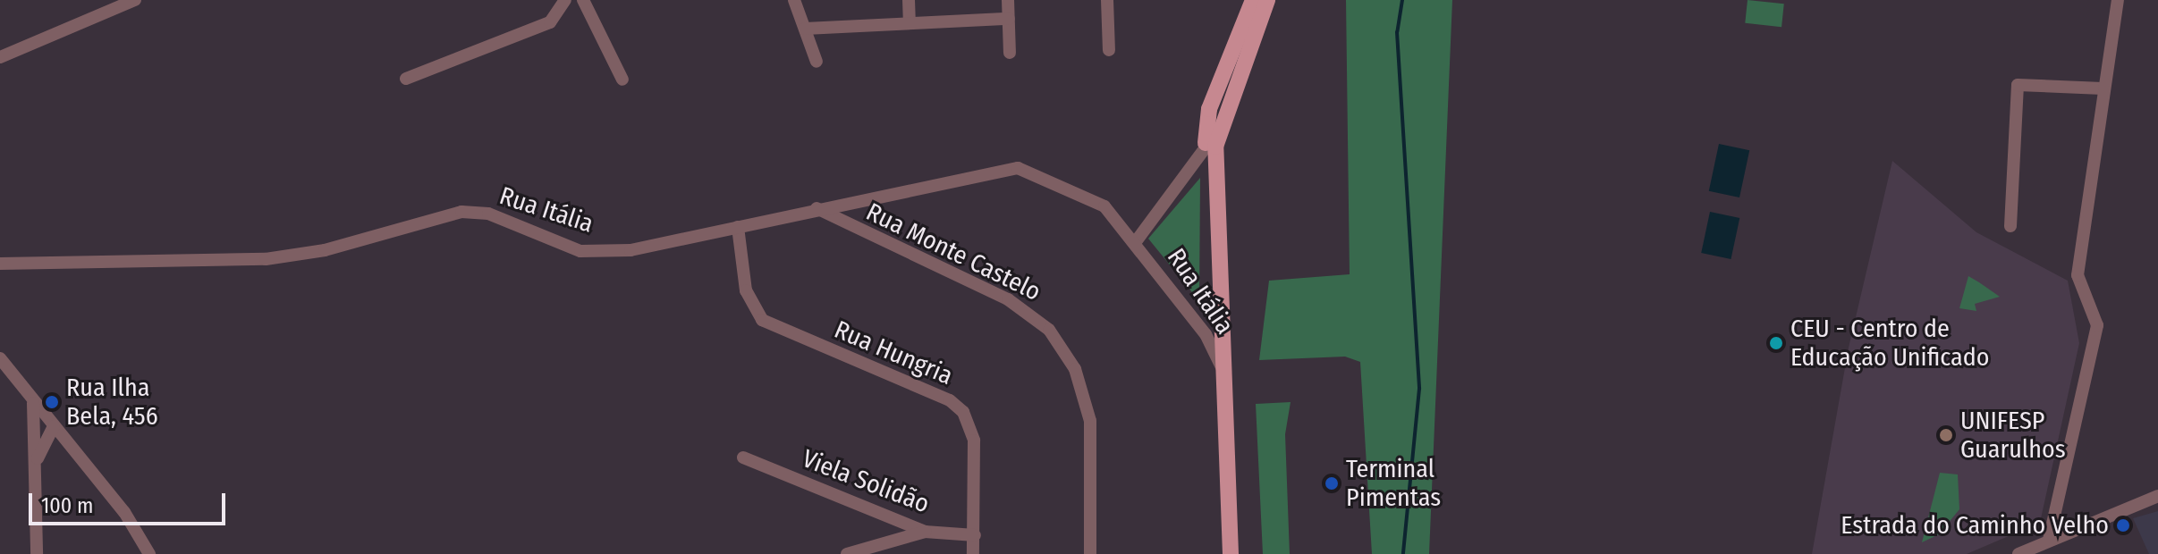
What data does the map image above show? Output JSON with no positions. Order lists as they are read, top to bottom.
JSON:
{
  "streets": {
    "street": [
      "Rua Itália",
      "Rua Monte Castelo",
      "Rua Hungria",
      "Viela Solidão"
    ]
  },
  "crossings": [
    ["Rua Itália", "Rua Monte Castelo"],
    ["Rua Itália", "Rua Hungria"],
    ["Rua Hungria", "Viela Solidão"]
  ],
  "places": [
    "CEU - Centro de Educação Unificado",
    "Rua Ilha Bela, 456",
    "UNIFESP Guarulhos",
    "Terminal Pimentas",
    "Estrada do Caminho Velho"
  ],
  "scale_bar": "100 m"
}
